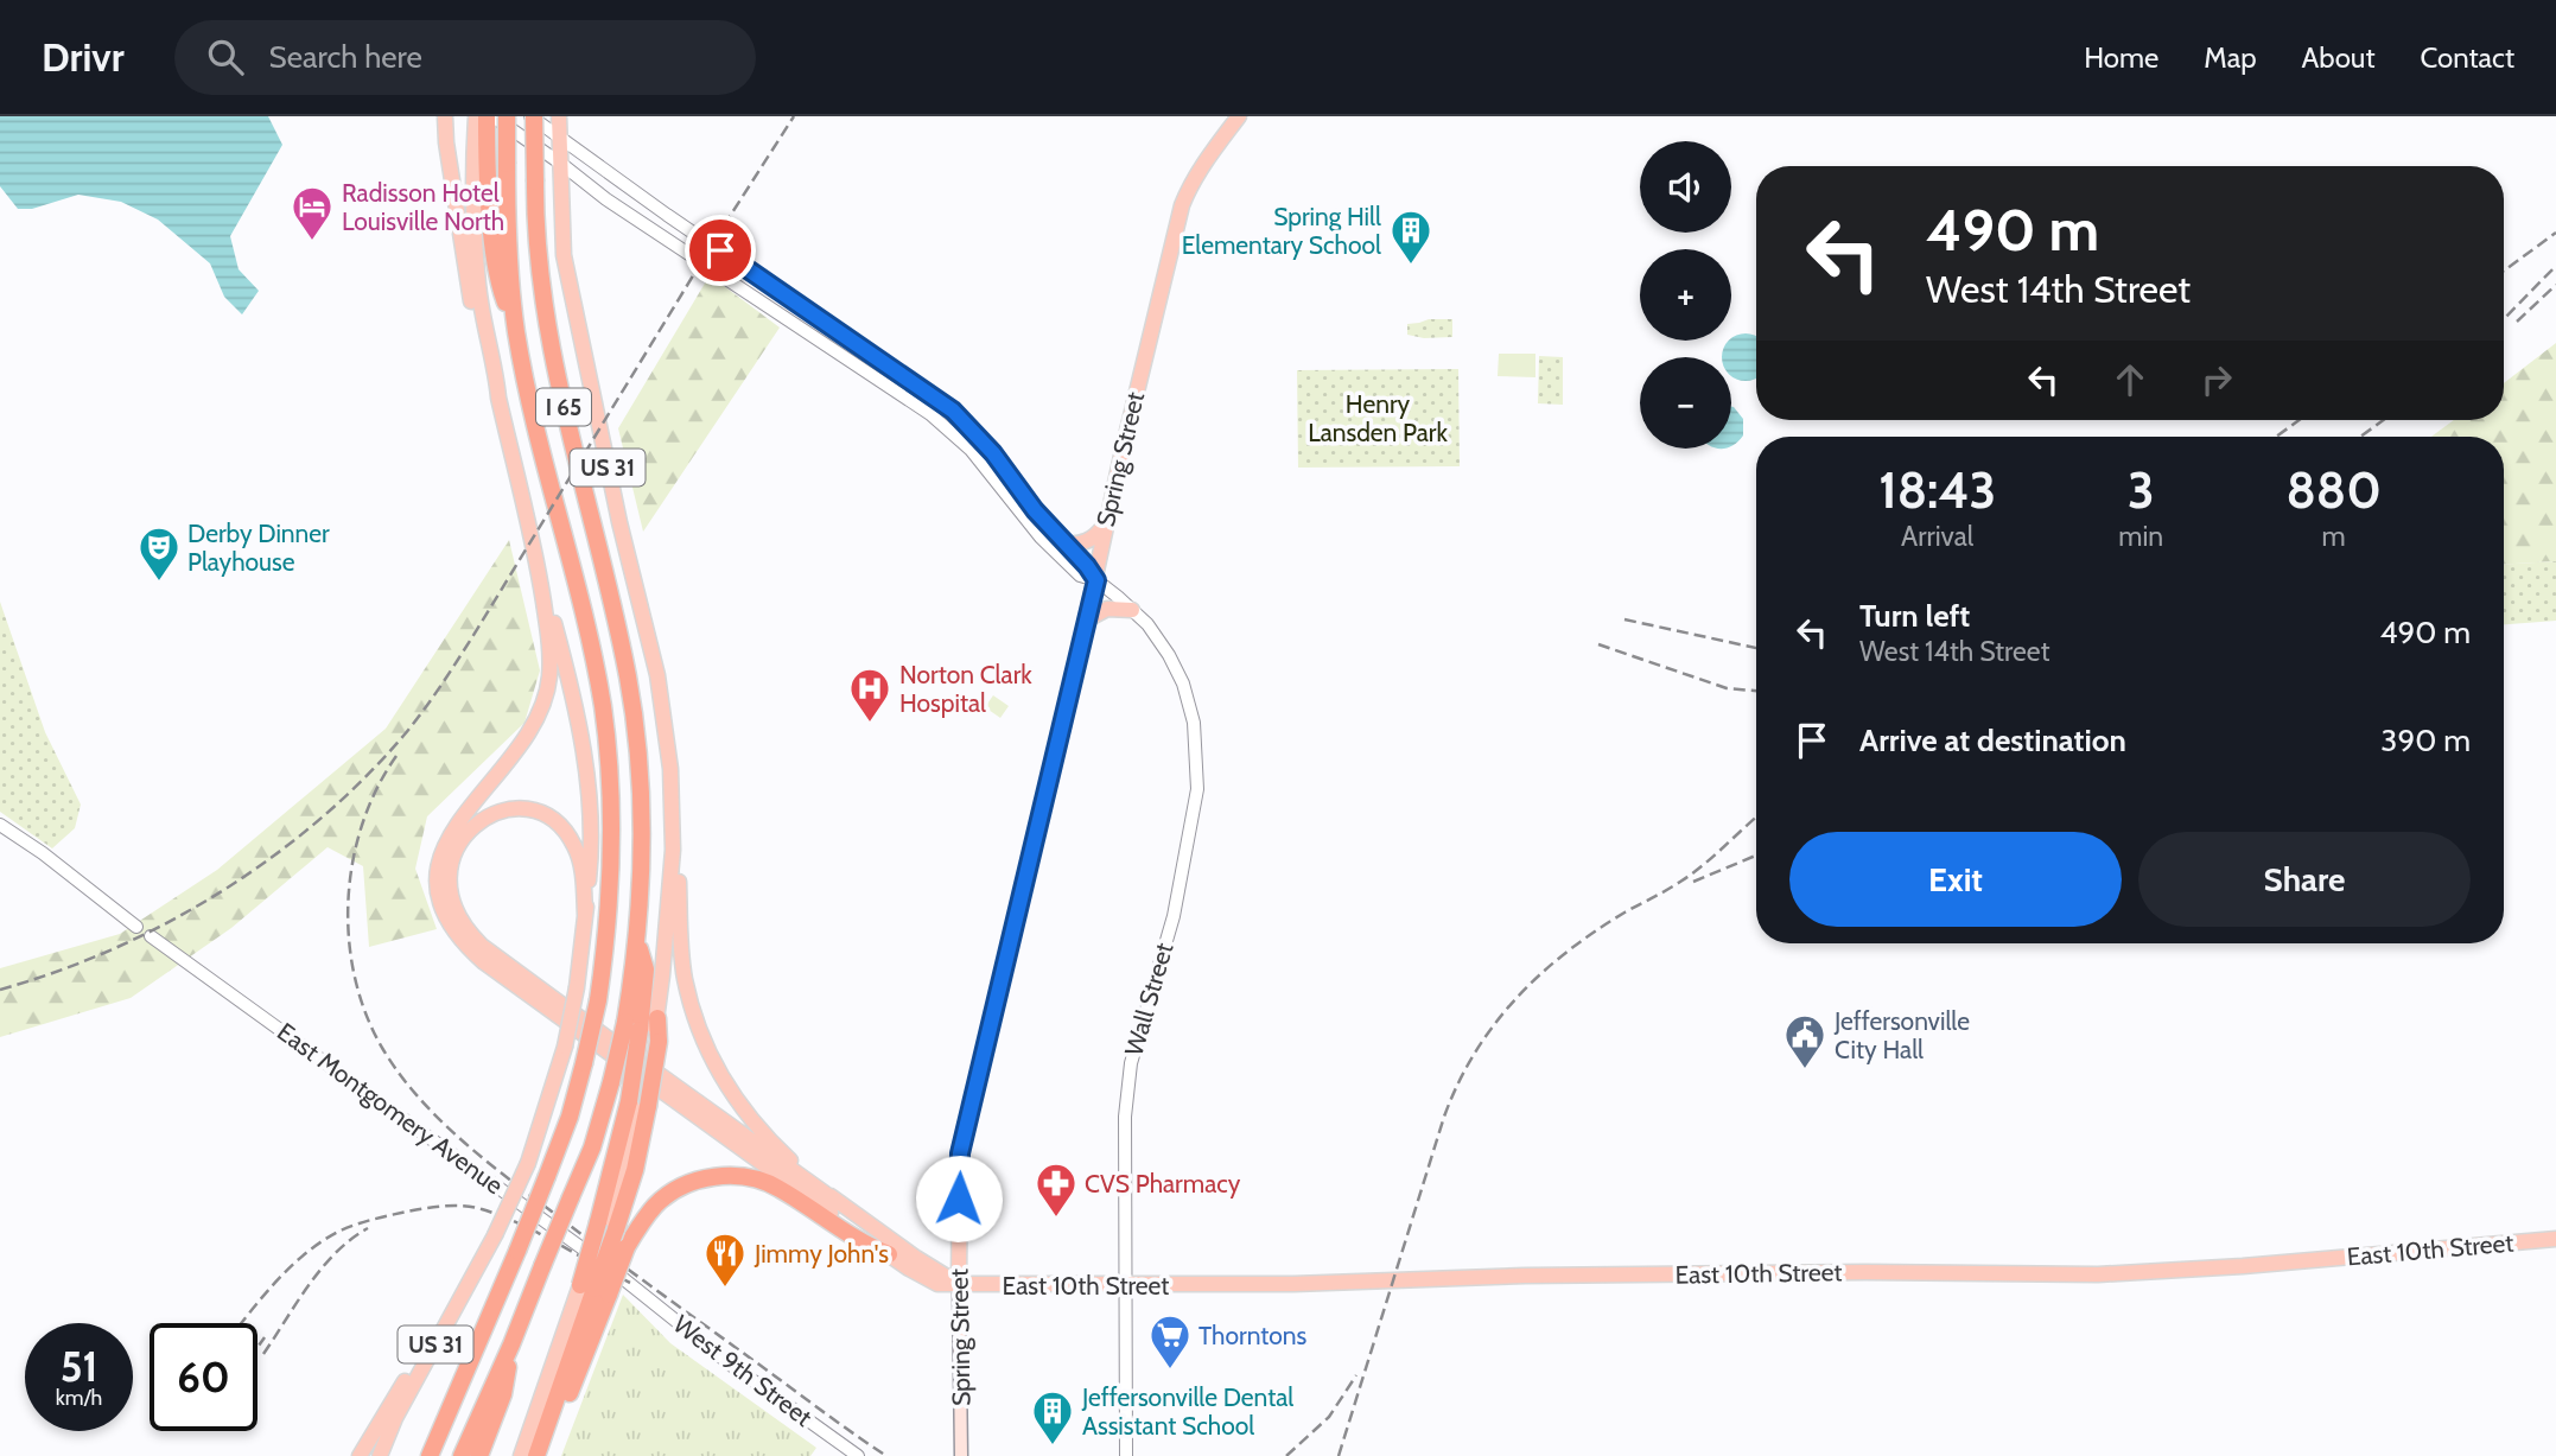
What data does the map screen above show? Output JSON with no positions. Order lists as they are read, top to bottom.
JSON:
{
  "streets": {
    "highway": ["I 65"],
    "main road": ["Spring Street", "US 31", "East 10th Street"],
    "street": ["Wall Street", "East Montgomery Avenue", "West 9th Street"]
  },
  "crossings": [
    ["Spring Street", "Wall Street"],
    ["Spring Street", "East 10th Street"],
    ["US 31", "East 10th Street"],
    ["Wall Street", "East 10th Street"],
    ["East Montgomery Avenue", "West 9th Street"]
  ],
  "parks": ["Henry Lansden Park"],
  "places": {
    "hotel": ["Radisson Hotel Louisville North"],
    "building": ["Spring Hill Elementary School", "Jeffersonville Dental Assistant School"],
    "theatre": ["Derby Dinner Playhouse"],
    "hospital": ["Norton Clark Hospital"],
    "public building": ["Jeffersonville City Hall"],
    "pharmacy": ["CVS Pharmacy"],
    "restaurant": ["Jimmy John's"],
    "supermarket": ["Thorntons"]
  },
  "page": {
    "header": "Drivr",
    "search": "Search here",
    "nav": [
      "Home",
      "Map",
      "About",
      "Contact"
    ],
    "map_buttons": ["+", "−"],
    "turn": ["490 m", "West 14th Street"],
    "eta": [
      "18:43",
      "Arrival",
      "3",
      "min",
      "880",
      "m"
    ],
    "list": [
      {
        "name": "Turn left",
        "note": "West 14th Street",
        "value": "490 m"
      },
      {
        "name": "Arrive at destination",
        "value": "390 m"
      }
    ],
    "buttons": ["Exit", "Share"],
    "speed": "51 km/h",
    "limit": "60"
  }
}
